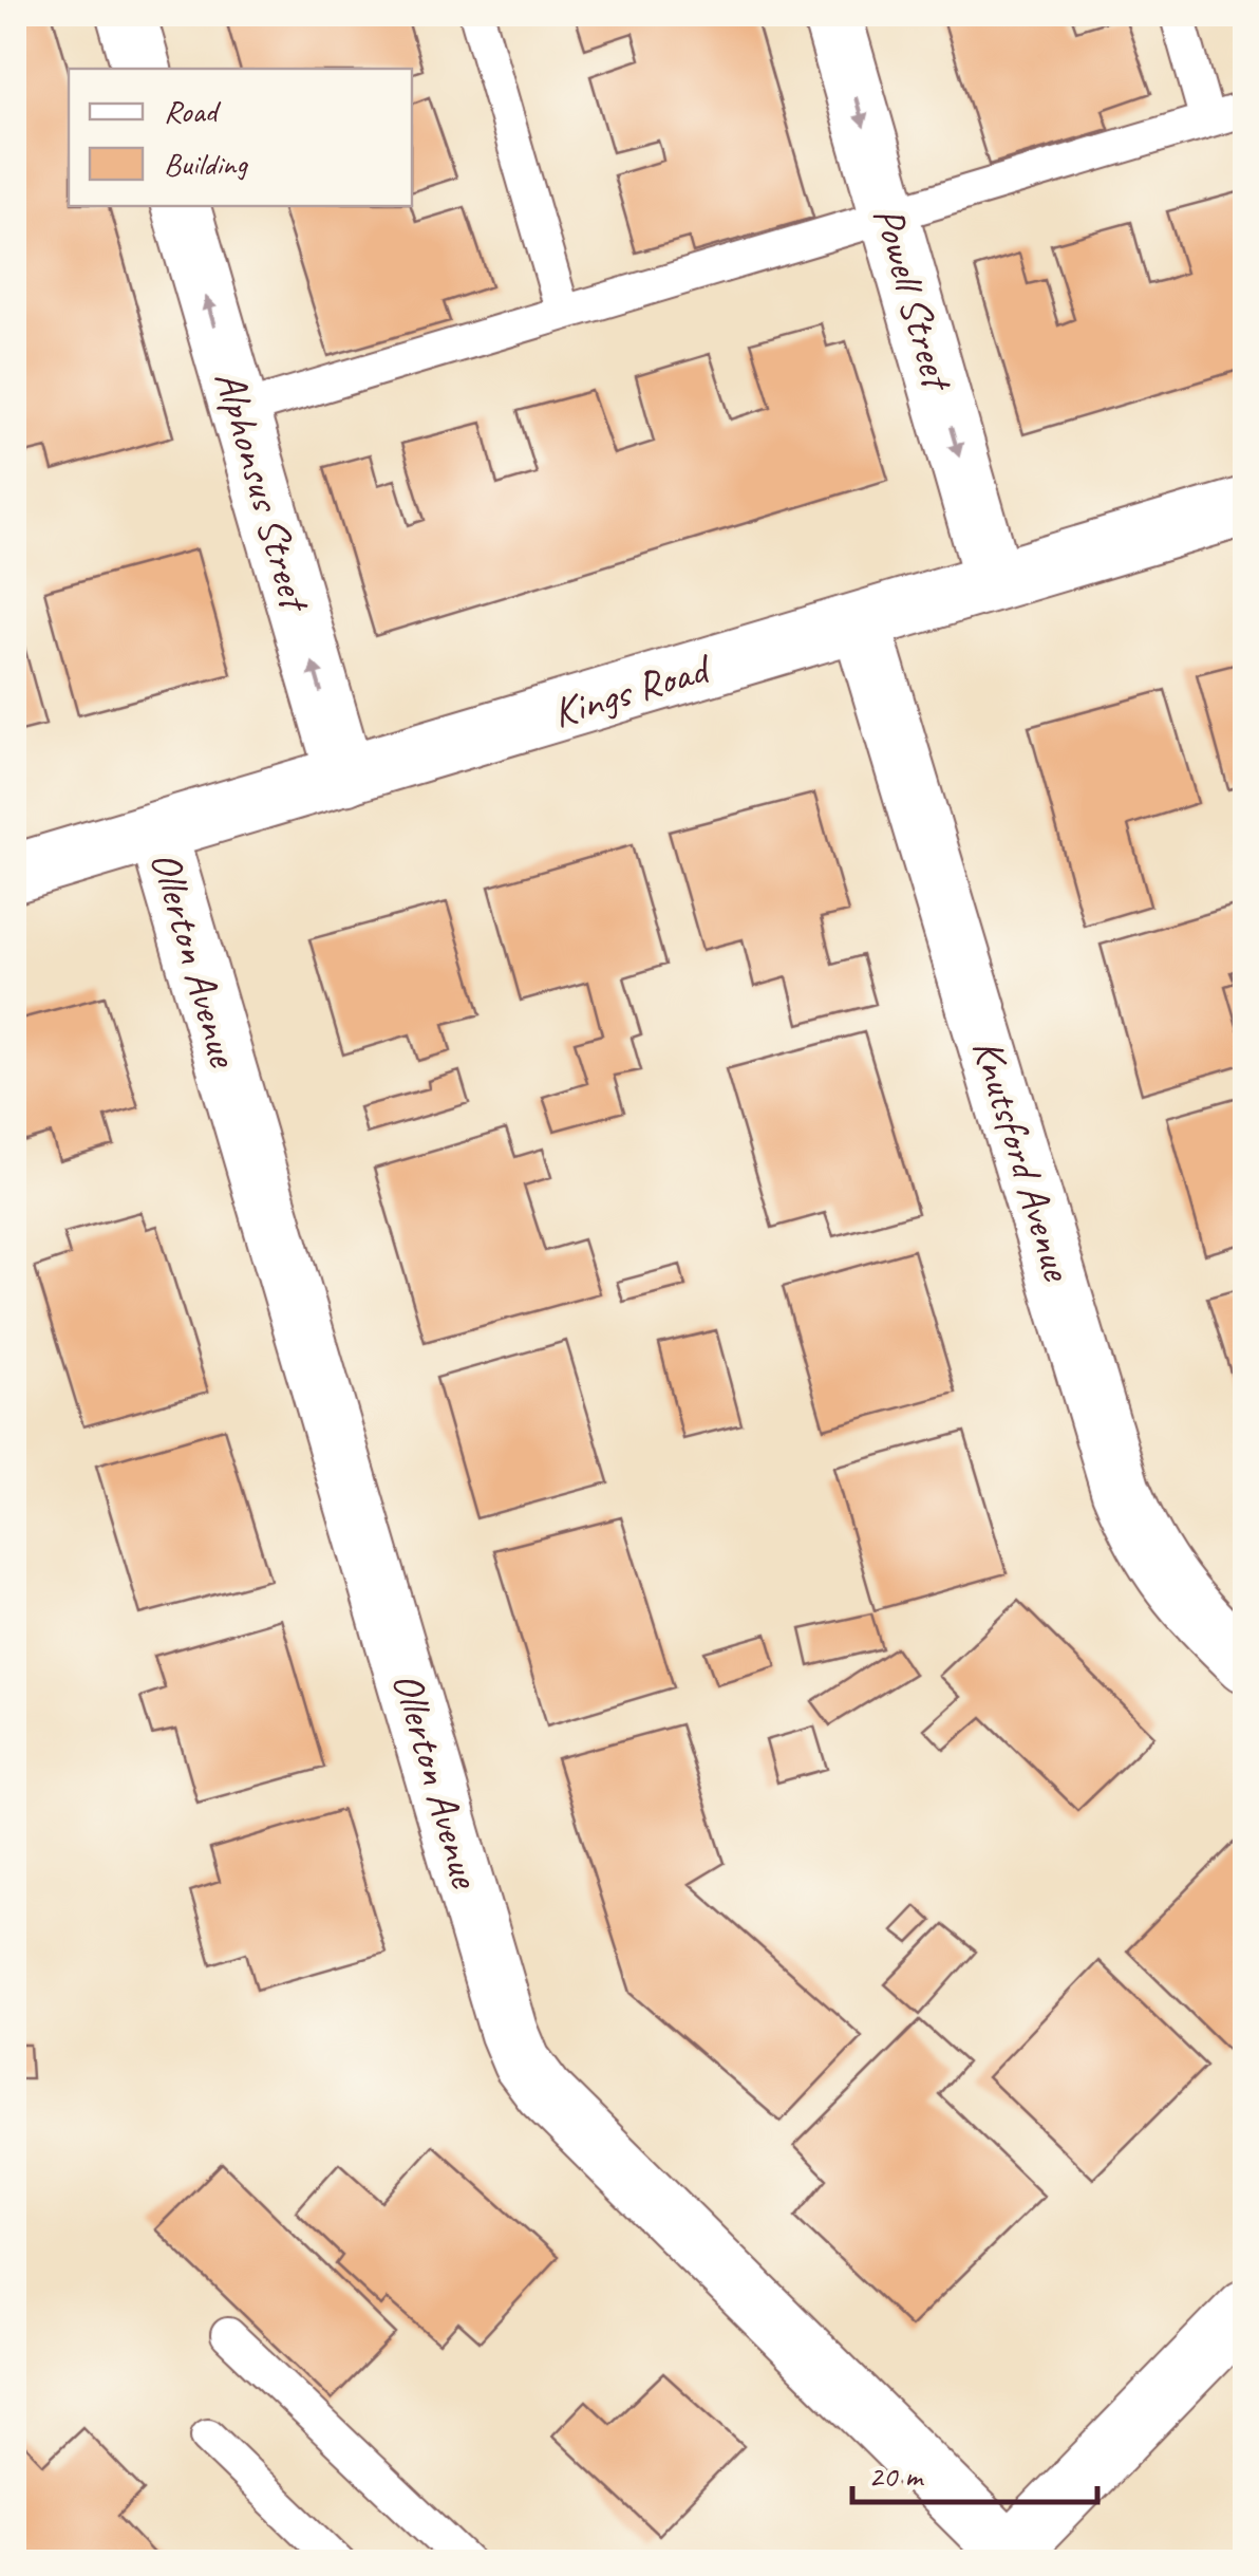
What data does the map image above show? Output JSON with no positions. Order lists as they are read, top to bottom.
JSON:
{
  "streets": {
    "street": [
      "Powell Street",
      "Alphonsus Street",
      "Kings Road",
      "Ollerton Avenue",
      "Knutsford Avenue"
    ]
  },
  "crossings": [
    ["Powell Street", "Kings Road"],
    ["Alphonsus Street", "Kings Road"],
    ["Kings Road", "Ollerton Avenue"],
    ["Kings Road", "Knutsford Avenue"]
  ],
  "one_way": ["Powell Street", "Alphonsus Street"],
  "legend": ["Road", "Building"],
  "scale_bar": "20 m"
}
